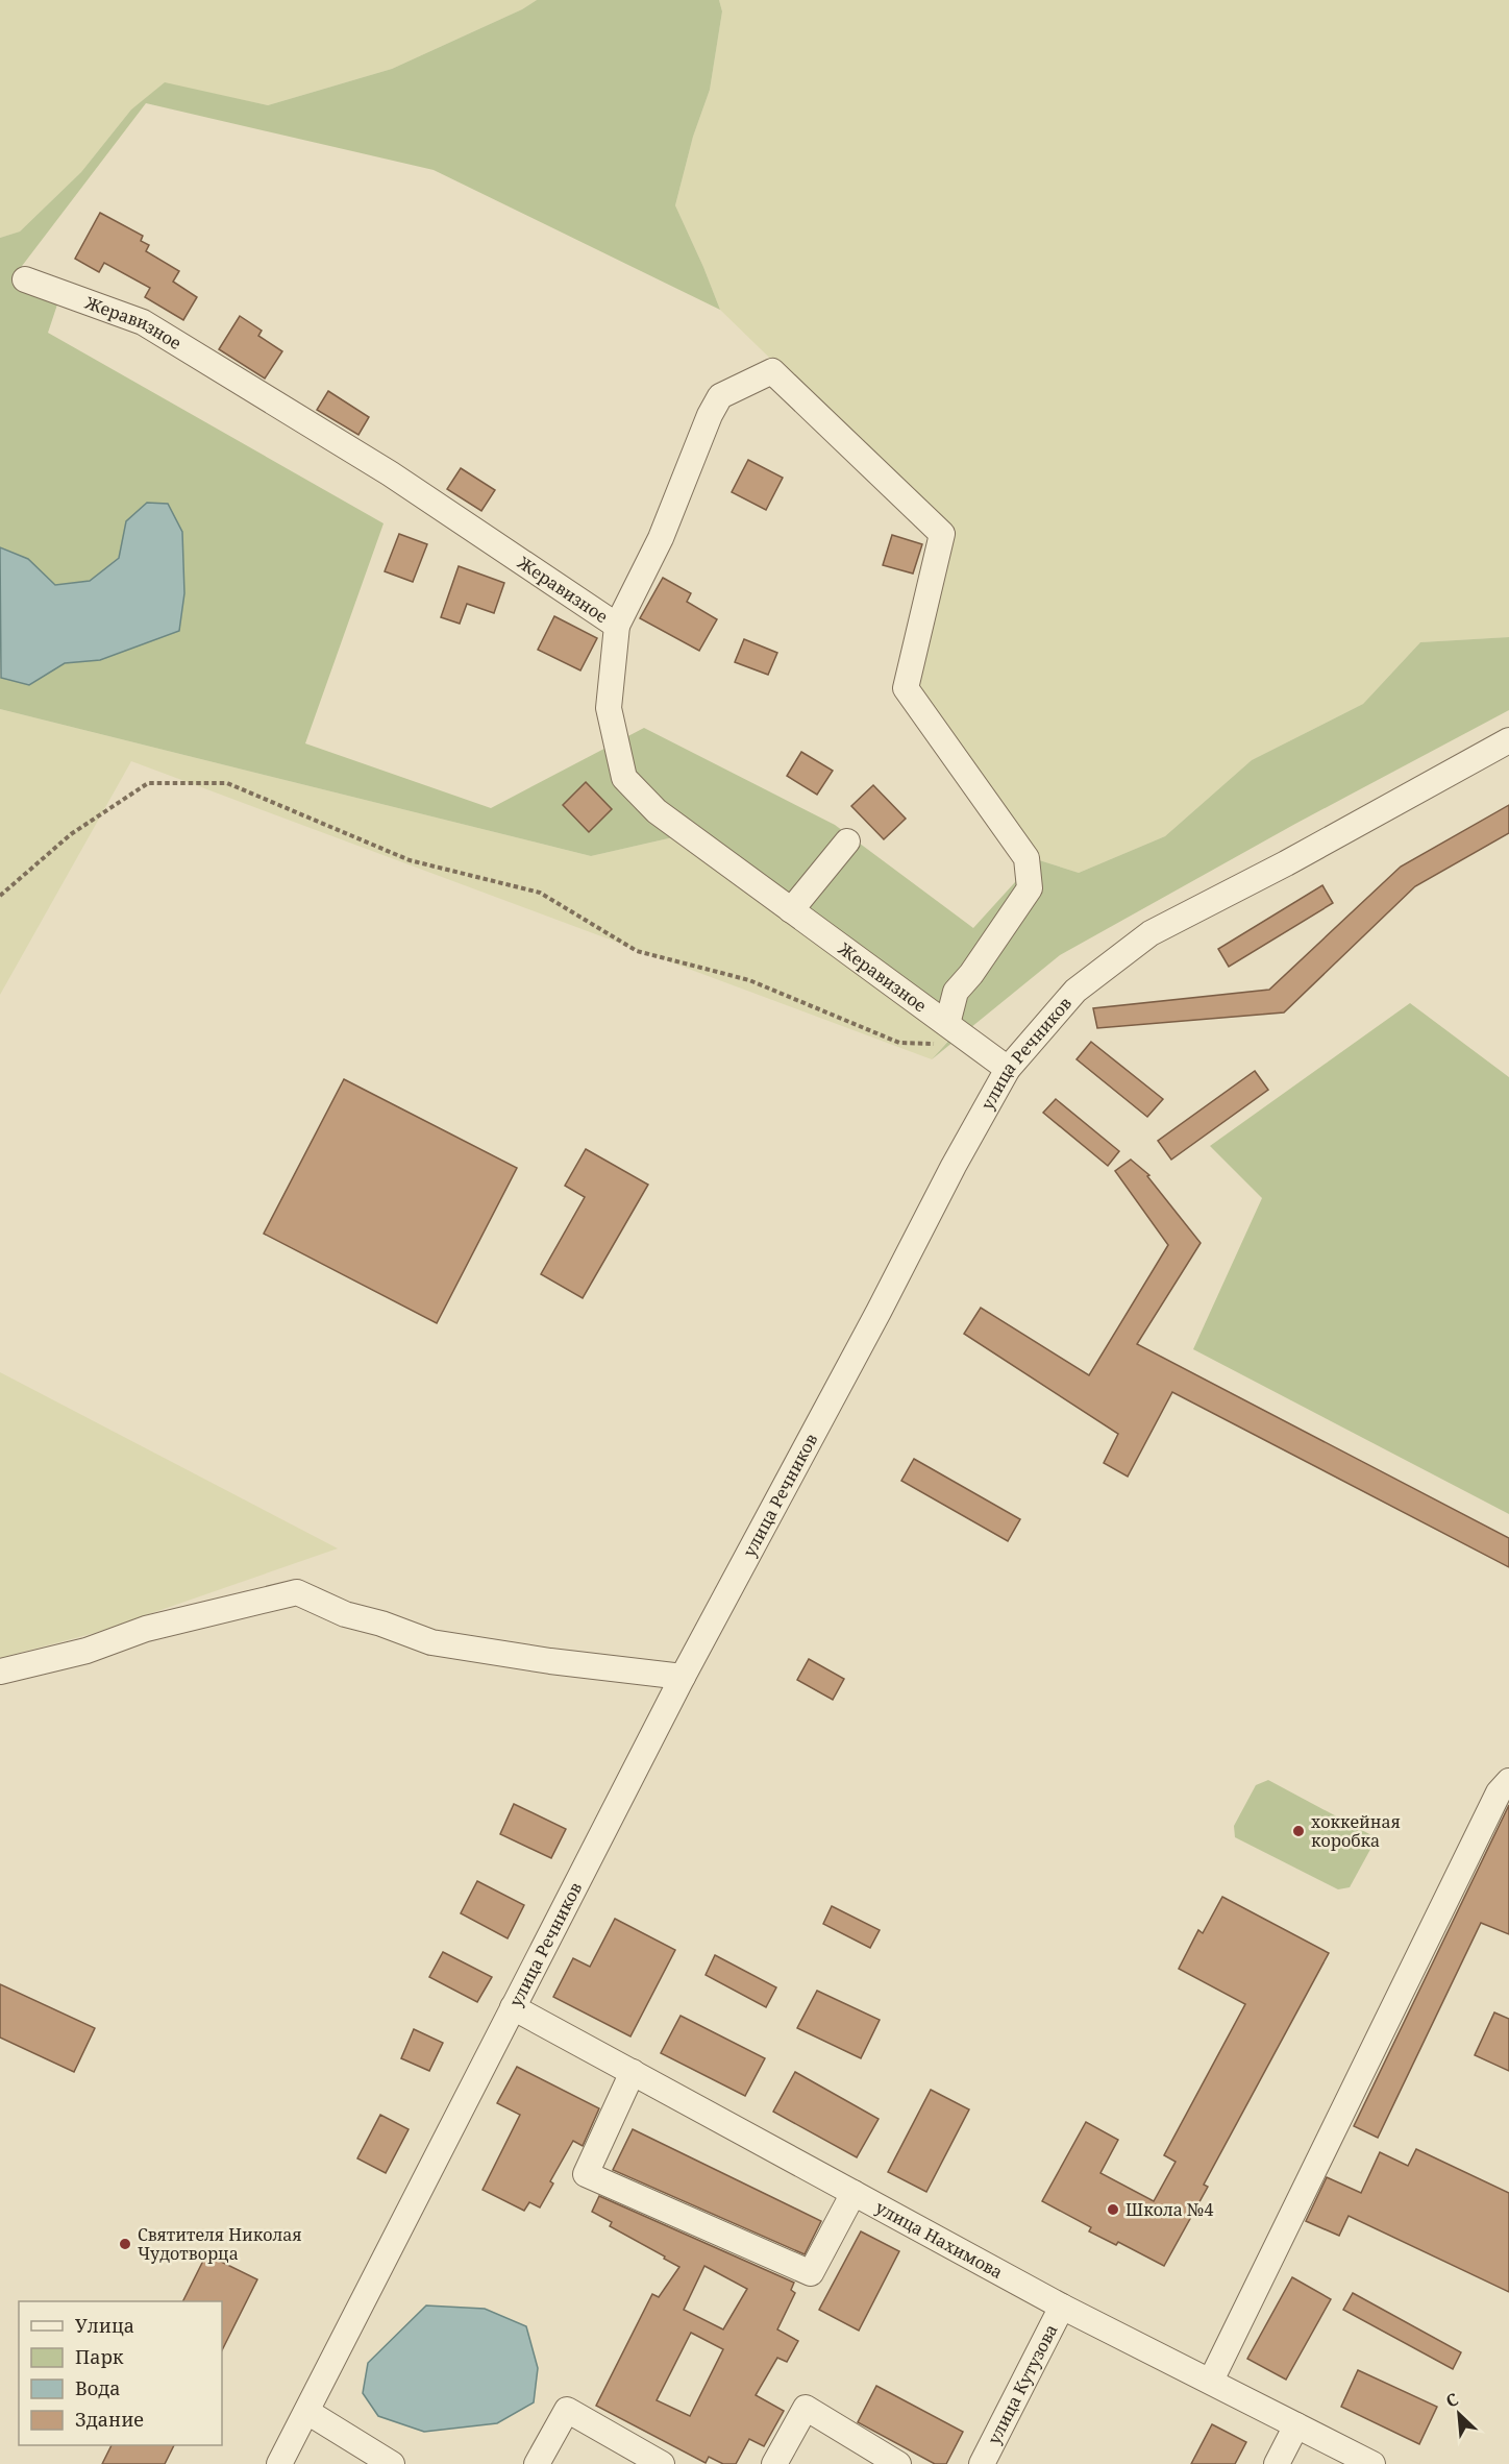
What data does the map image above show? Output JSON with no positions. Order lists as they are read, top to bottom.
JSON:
{
  "streets": {
    "street": [
      "Жеравизное",
      "улица Речников",
      "улица Нахимова",
      "улица Кутузова"
    ]
  },
  "crossings": [
    ["Жеравизное", "улица Речников"],
    ["улица Речников", "улица Нахимова"],
    ["улица Нахимова", "улица Кутузова"]
  ],
  "places": ["хоккейная коробка", "Школа №4", "Святителя Николая Чудотворца"],
  "legend": [
    "Улица",
    "Парк",
    "Вода",
    "Здание"
  ],
  "north": "top left"
}
